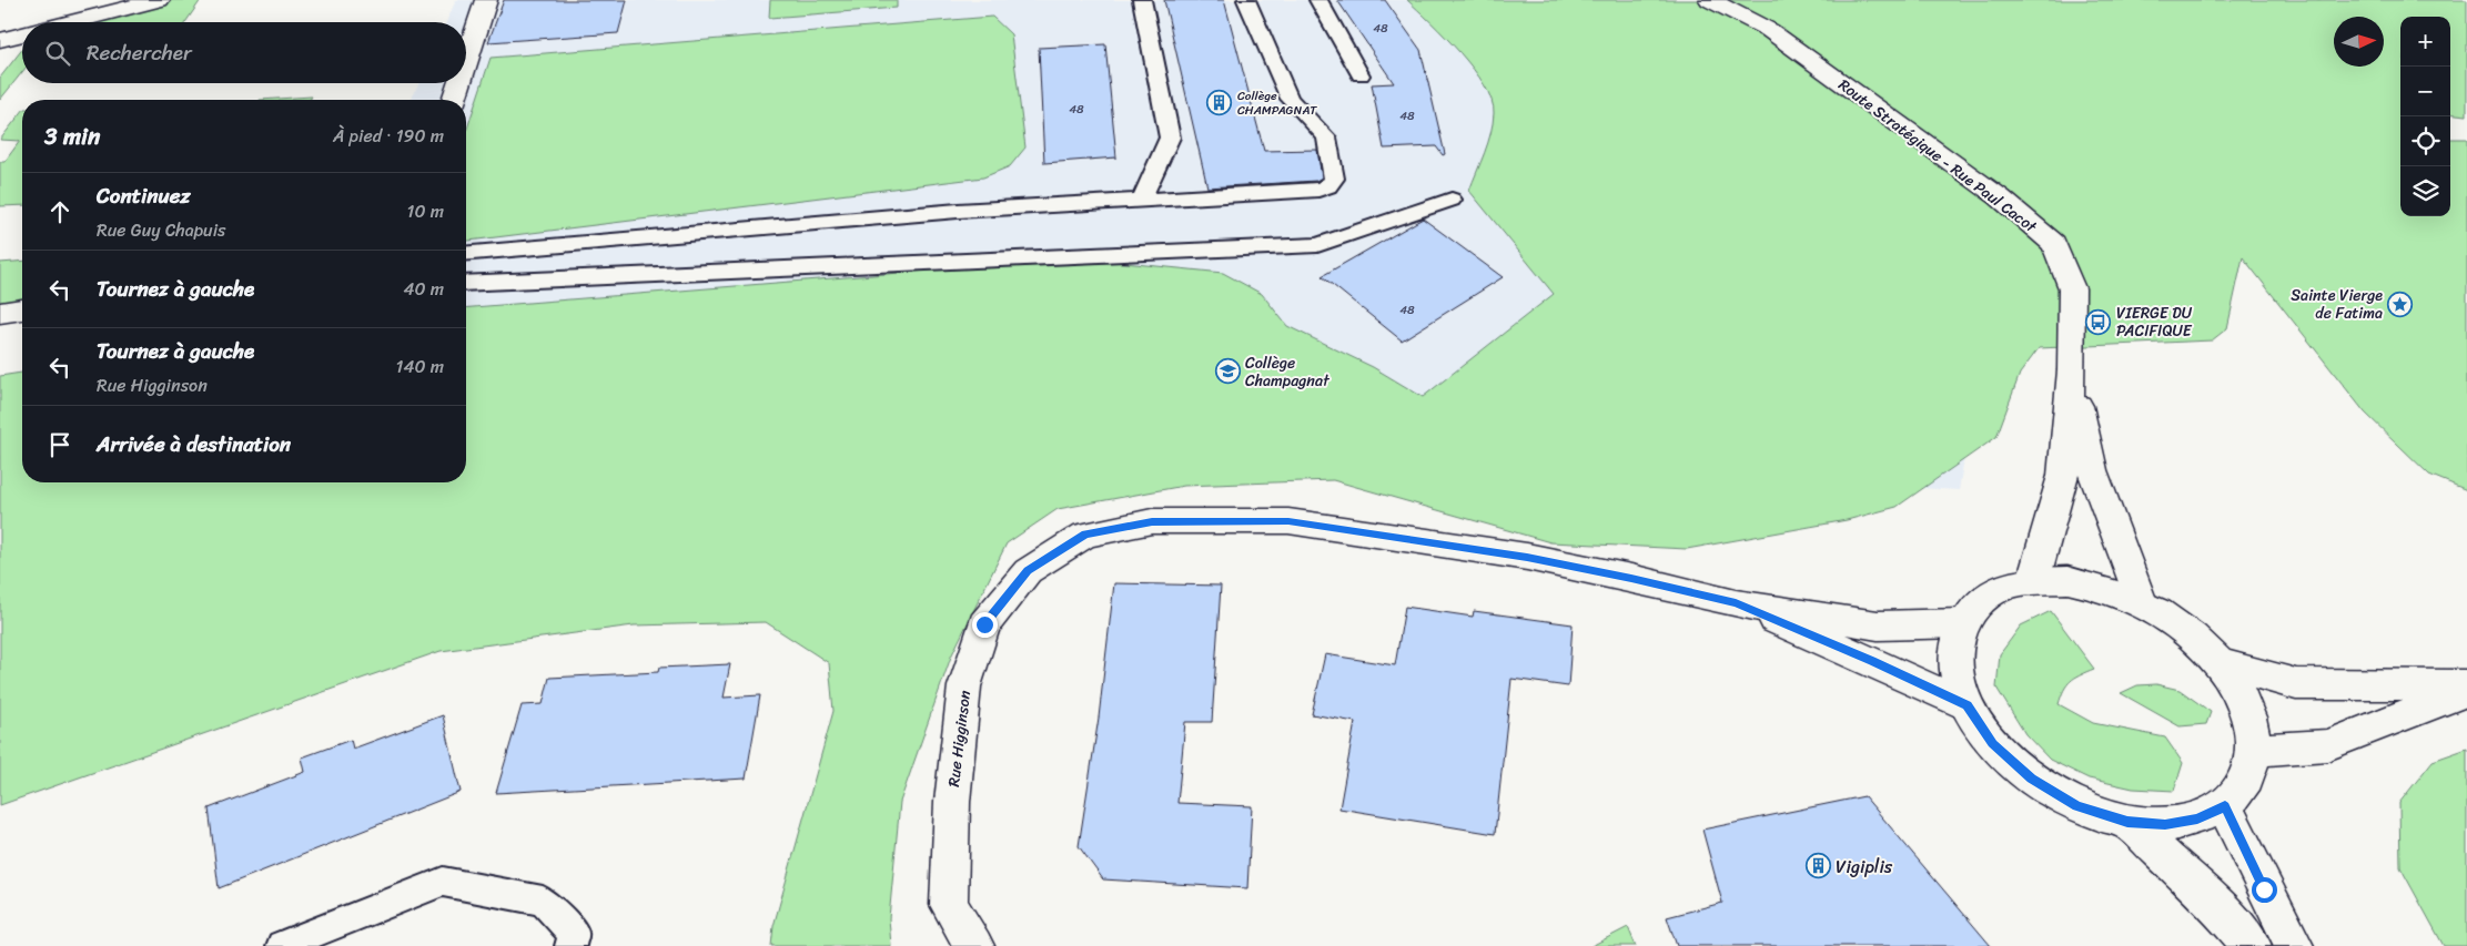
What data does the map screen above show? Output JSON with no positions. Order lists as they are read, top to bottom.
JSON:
{
  "streets": {
    "street": ["Route Stratégique - Rue Paul Cacot", "Rue Higginson"]
  },
  "places": {
    "building": ["Collège CHAMPAGNAT", "Vigiplis"],
    "place": ["Sainte Vierge de Fatima"],
    "bus stop": ["VIERGE DU PACIFIQUE"],
    "school or university": ["Collège Champagnat"]
  },
  "house_numbers": [
    "48",
    "48",
    "48",
    "48"
  ],
  "north": "right",
  "page": {
    "map_buttons": ["+", "−"],
    "search": "Rechercher",
    "heading": ["3 min", "À pied · 190 m"],
    "list": [
      ["Continuez", "Rue Guy Chapuis", "10 m"],
      ["Tournez à gauche", "40 m"],
      ["Tournez à gauche", "Rue Higginson", "140 m"],
      "Arrivée à destination"
    ]
  }
}
